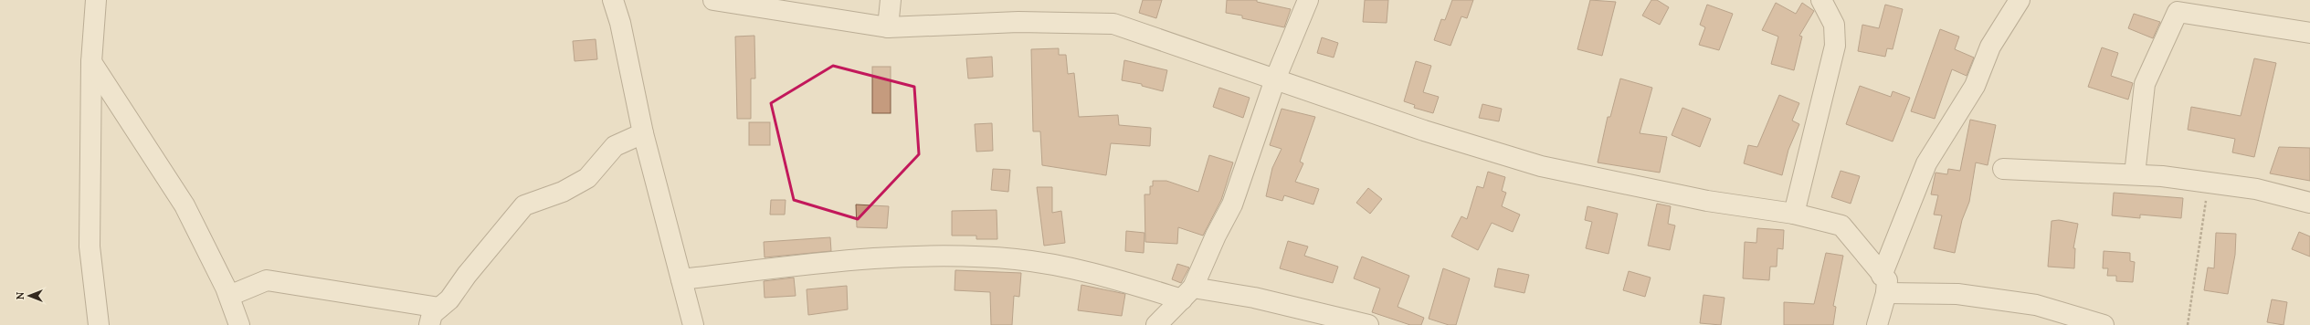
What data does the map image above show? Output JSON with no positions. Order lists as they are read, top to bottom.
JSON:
{
  "north": "left"
}
